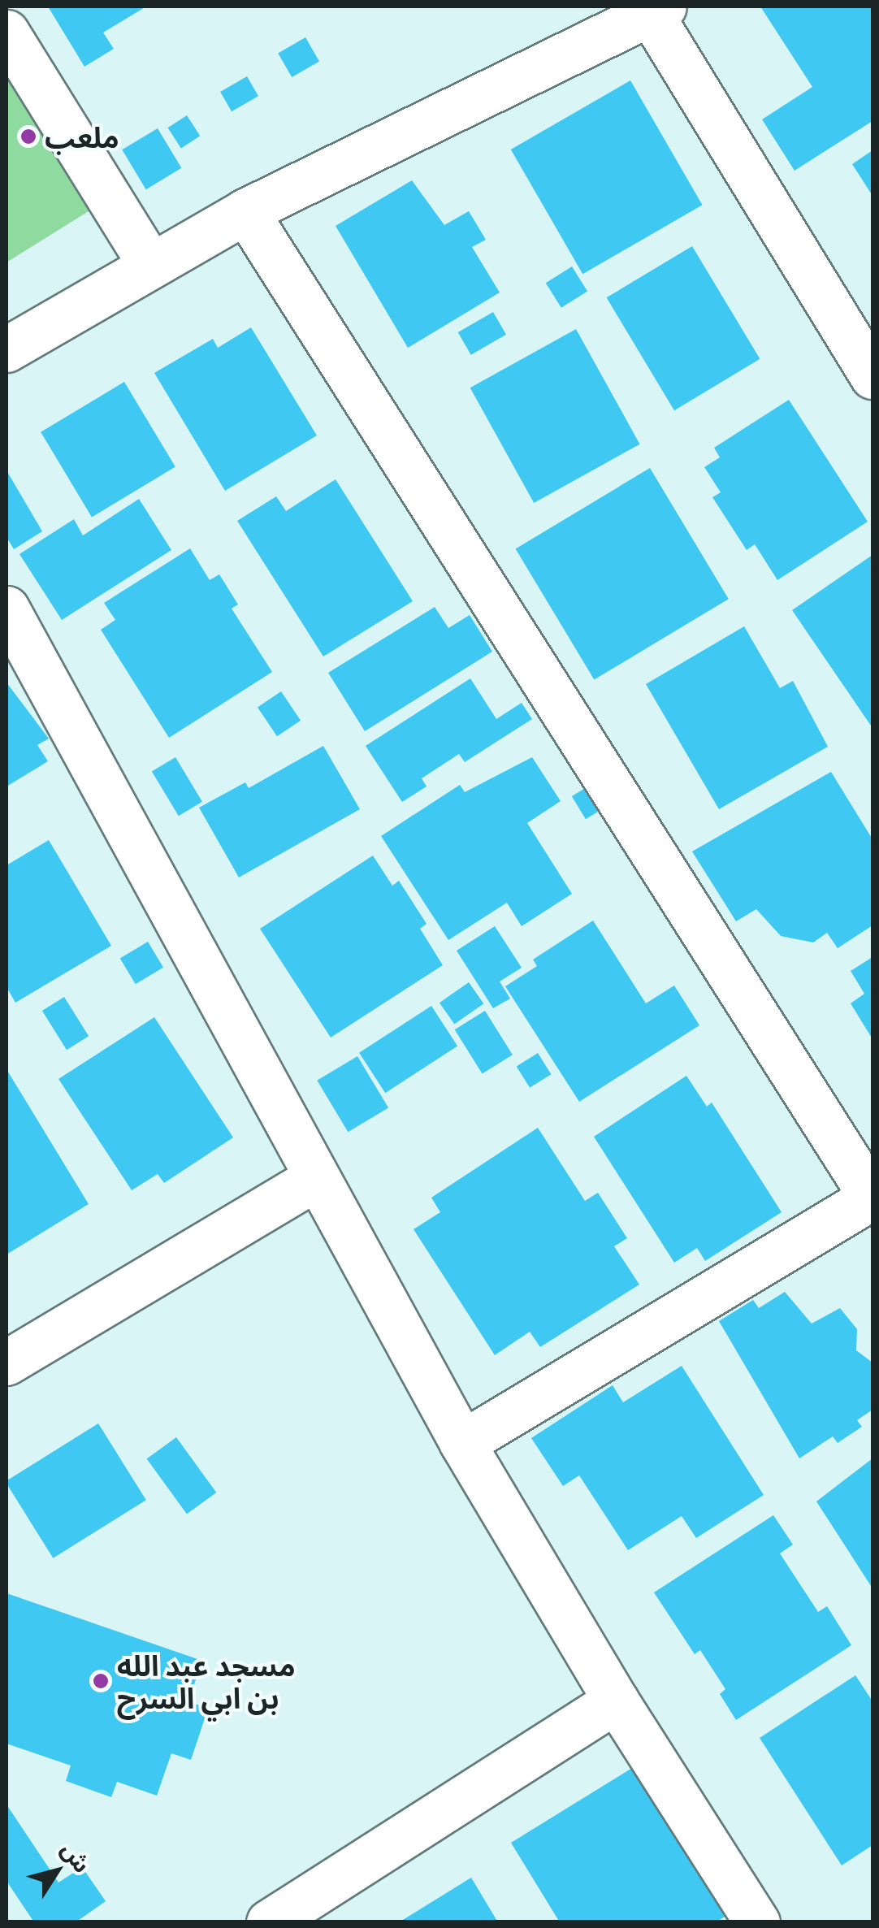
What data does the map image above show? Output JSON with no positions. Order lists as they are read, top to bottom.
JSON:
{
  "places": ["ملعب", "مسجد عبد الله بن ابي السرح"],
  "north": "top right"
}
